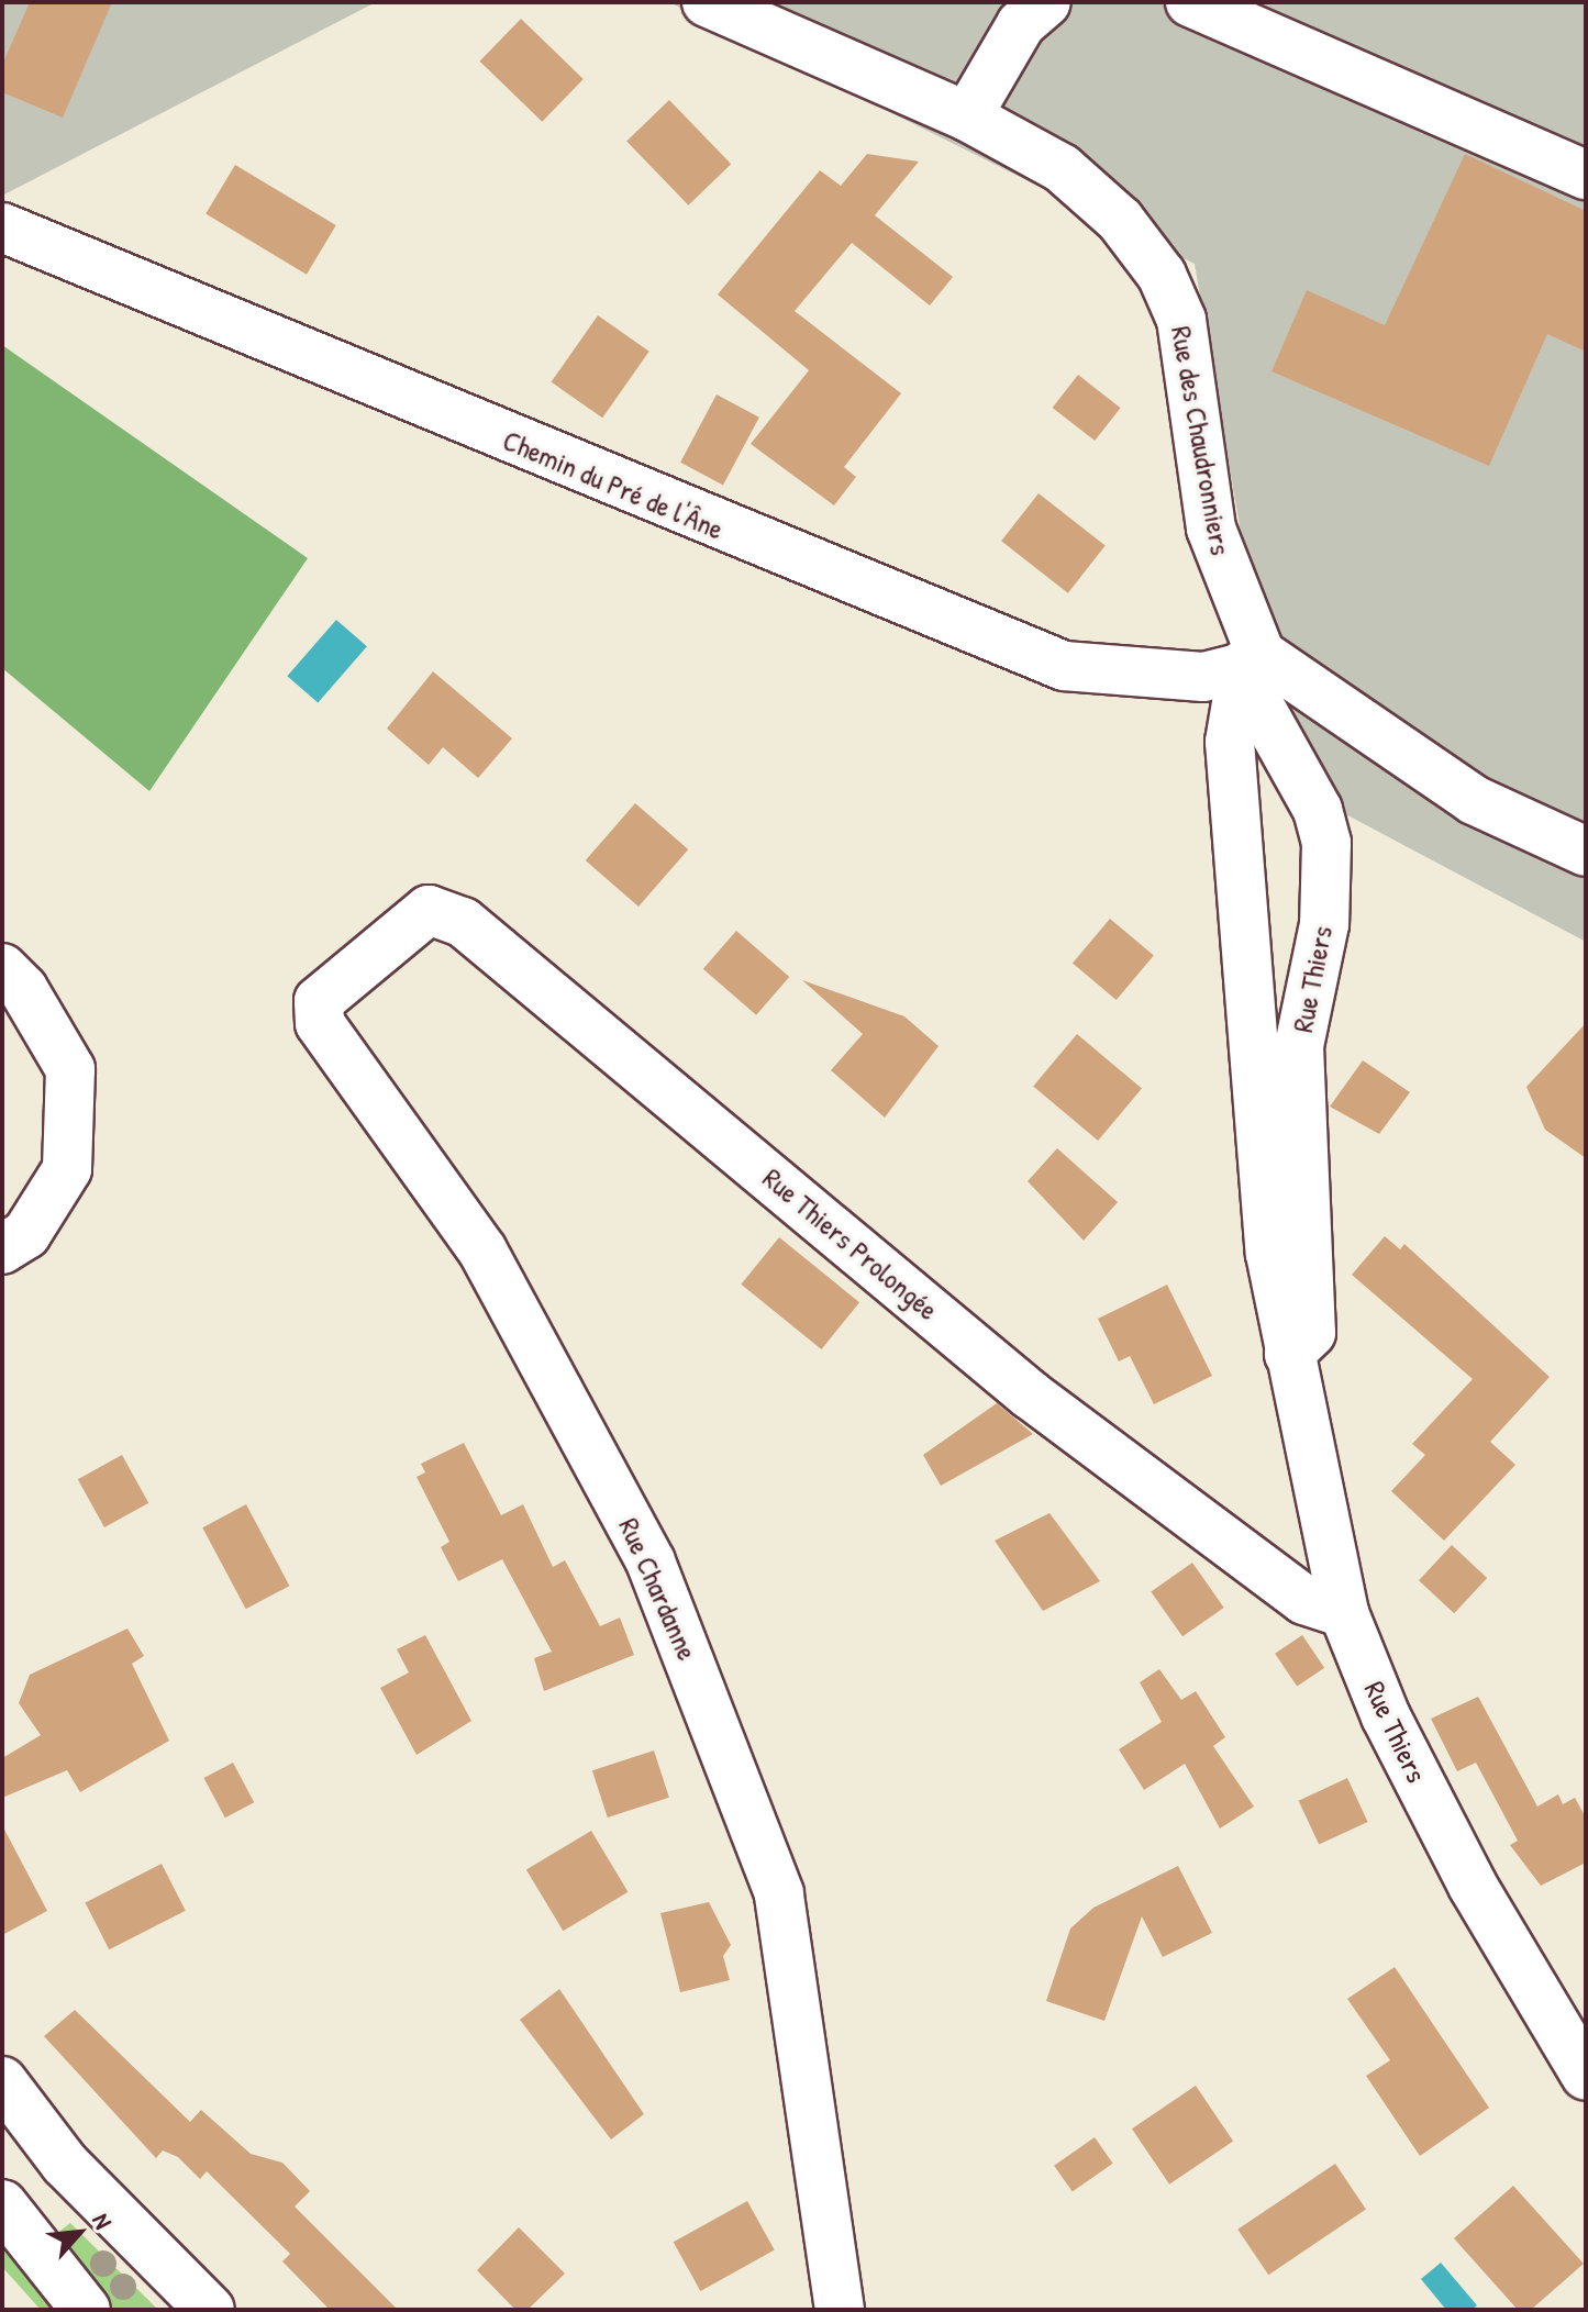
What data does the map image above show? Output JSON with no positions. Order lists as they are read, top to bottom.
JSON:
{
  "streets": {
    "street": [
      "Rue des Chaudronniers",
      "Chemin du Pré de l'Âne",
      "Rue Thiers",
      "Rue Thiers Prolongée",
      "Rue Chardanne"
    ]
  },
  "crossings": [
    ["Rue des Chaudronniers", "Chemin du Pré de l'Âne"],
    ["Rue des Chaudronniers", "Rue Thiers"],
    ["Chemin du Pré de l'Âne", "Rue Thiers"],
    ["Rue Thiers", "Rue Thiers Prolongée"],
    ["Rue Thiers Prolongée", "Rue Chardanne"]
  ],
  "north": "top right"
}
